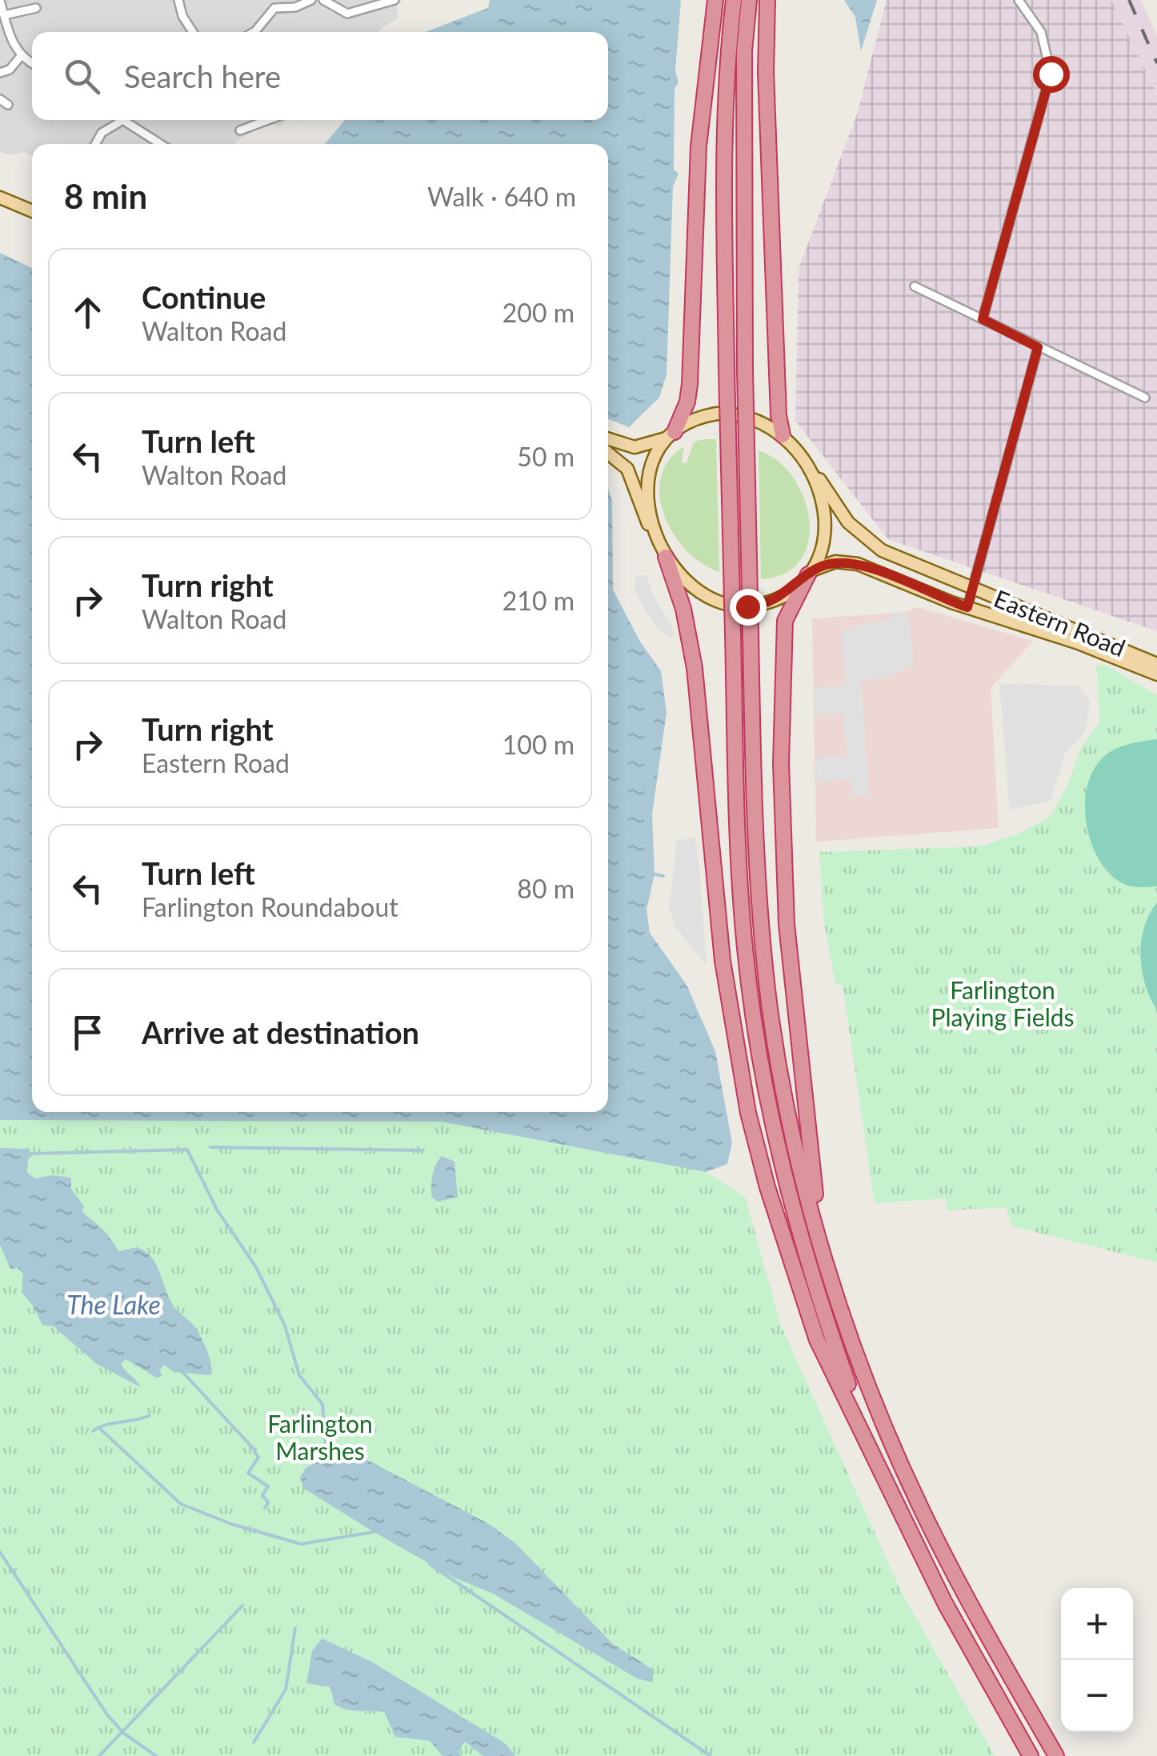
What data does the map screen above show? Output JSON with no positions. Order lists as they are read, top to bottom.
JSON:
{
  "streets": {
    "main road": ["Eastern Road"]
  },
  "water": ["The Lake"],
  "parks": ["Farlington Playing Fields", "Farlington Marshes"],
  "page": {
    "search": "Search here",
    "heading": ["8 min", "Walk · 640 m"],
    "list": [
      ["Continue", "Walton Road", "200 m"],
      ["Turn left", "Walton Road", "50 m"],
      ["Turn right", "Walton Road", "210 m"],
      ["Turn right", "Eastern Road", "100 m"],
      ["Turn left", "Farlington Roundabout", "80 m"],
      "Arrive at destination"
    ],
    "map_buttons": ["+", "−"]
  }
}
